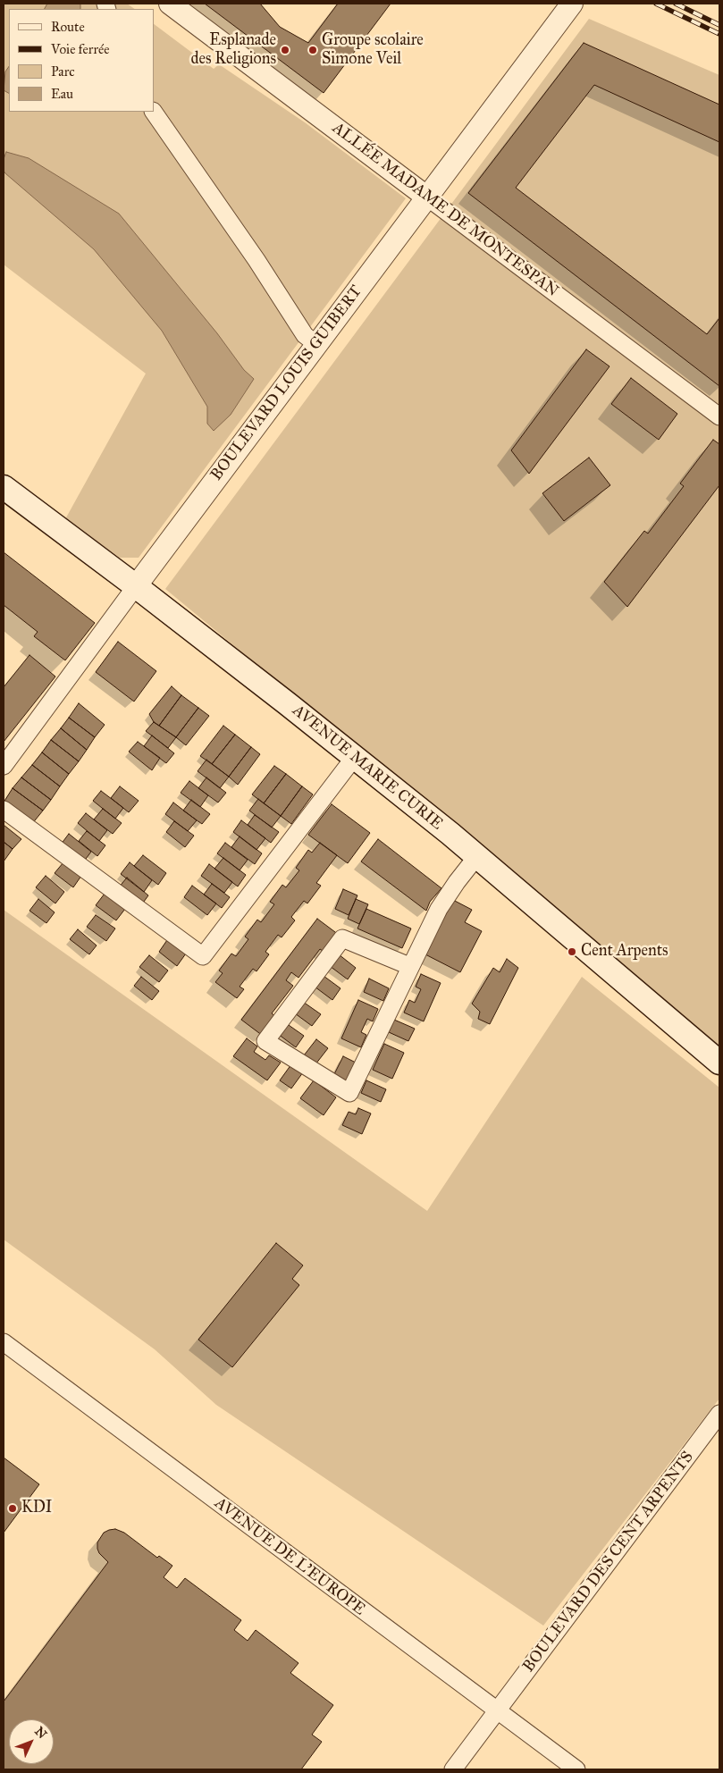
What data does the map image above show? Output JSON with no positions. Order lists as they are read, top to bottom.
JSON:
{
  "streets": {
    "main road": ["AVENUE MARIE CURIE"],
    "street": [
      "ALLÉE MADAME DE MONTESPAN",
      "BOULEVARD LOUIS GUIBERT",
      "AVENUE DE L'EUROPE",
      "BOULEVARD DES CENT ARPENTS"
    ]
  },
  "crossings": [
    ["ALLÉE MADAME DE MONTESPAN", "BOULEVARD LOUIS GUIBERT"],
    ["BOULEVARD LOUIS GUIBERT", "AVENUE MARIE CURIE"],
    ["AVENUE DE L'EUROPE", "BOULEVARD DES CENT ARPENTS"]
  ],
  "places": [
    "Esplanade des Religions",
    "Groupe scolaire Simone Veil",
    "Cent Arpents",
    "KDI"
  ],
  "legend": [
    "Route",
    "Voie ferrée",
    "Parc",
    "Eau"
  ],
  "north": "top right"
}
